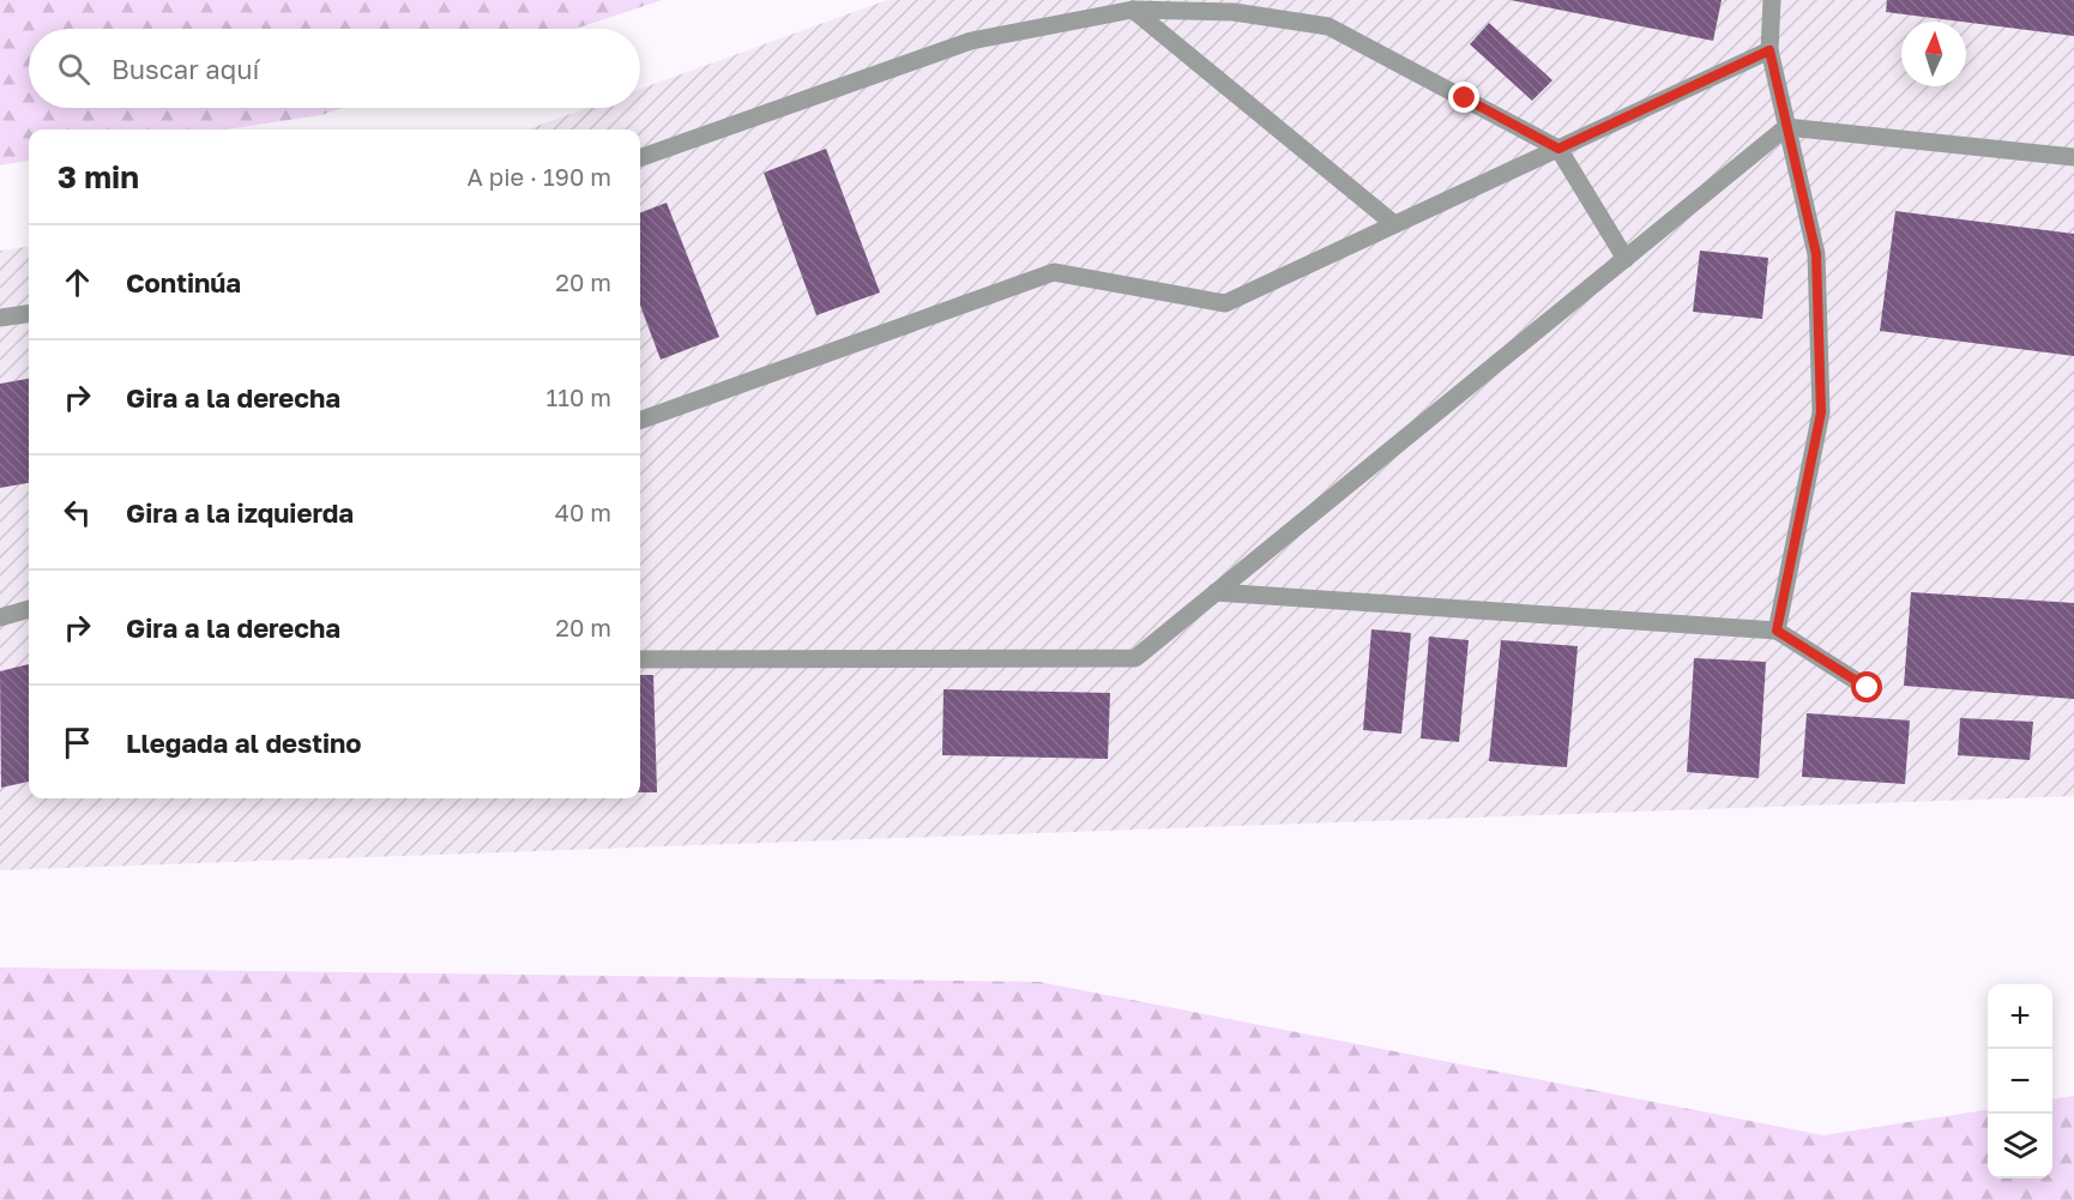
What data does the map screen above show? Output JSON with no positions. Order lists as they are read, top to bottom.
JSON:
{
  "north": "top",
  "page": {
    "search": "Buscar aquí",
    "heading": ["3 min", "A pie · 190 m"],
    "list": [
      ["Continúa", "20 m"],
      ["Gira a la derecha", "110 m"],
      ["Gira a la izquierda", "40 m"],
      ["Gira a la derecha", "20 m"],
      "Llegada al destino"
    ],
    "map_buttons": ["+", "−"]
  }
}
